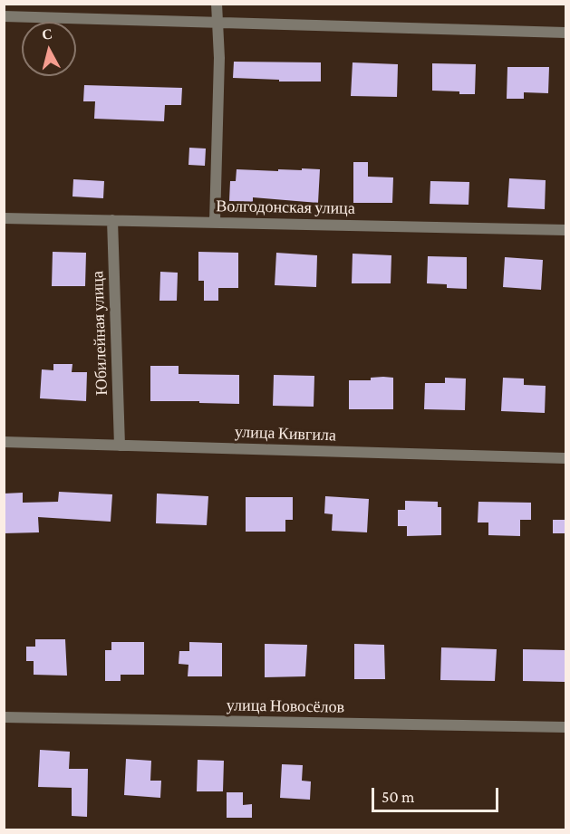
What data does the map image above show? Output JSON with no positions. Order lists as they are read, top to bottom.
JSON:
{
  "streets": {
    "street": [
      "Волгодонская улица",
      "Юбилейная улица",
      "улица Кивгила",
      "улица Новосёлов"
    ]
  },
  "crossings": [
    ["Волгодонская улица", "Юбилейная улица"],
    ["Юбилейная улица", "улица Кивгила"]
  ],
  "scale_bar": "50 m",
  "north": "top"
}
